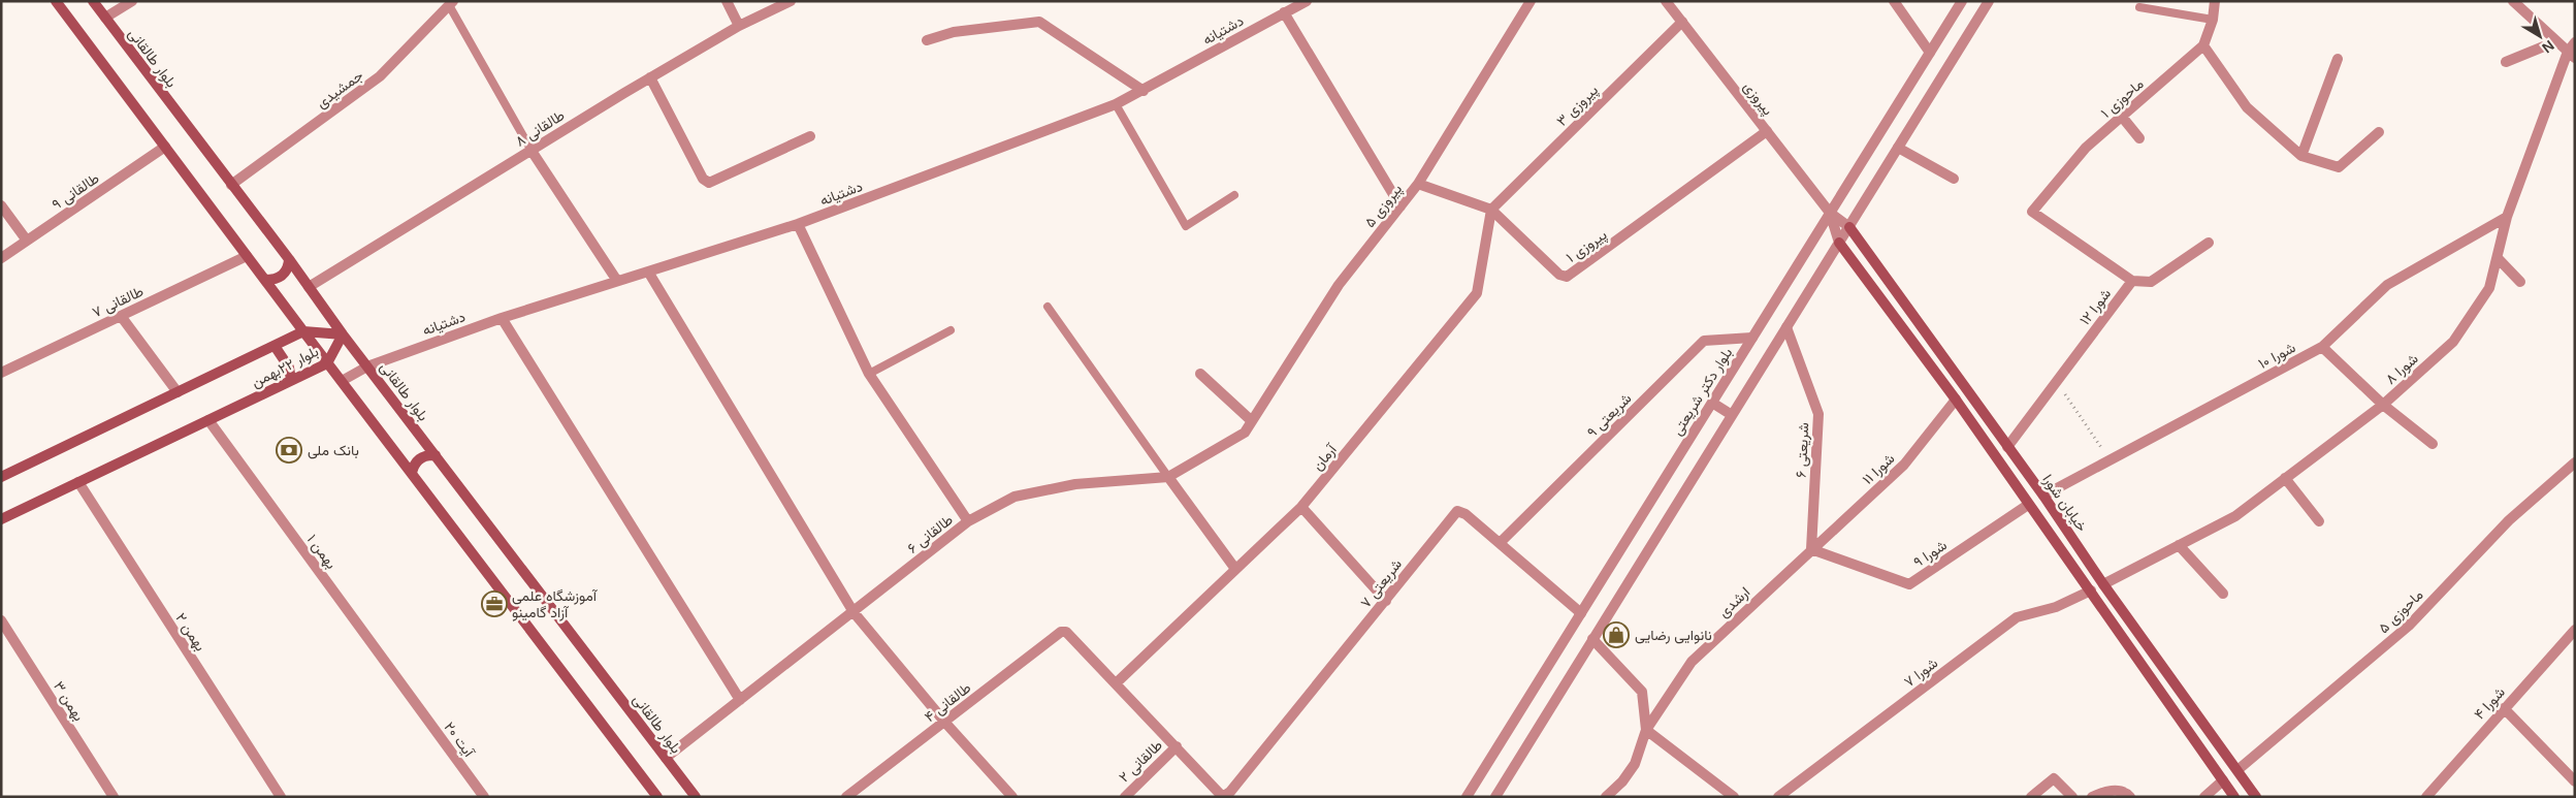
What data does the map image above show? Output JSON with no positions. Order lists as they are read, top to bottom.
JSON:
{
  "streets": {
    "main road": ["بلوار طالقانی", "بلوار ۲۲بهمن", "خیابان شورا"],
    "street": [
      "دشتیانه",
      "جمشیدی",
      "پیروزی",
      "ماحوزی ۱",
      "پیروزی ۳",
      "طالقانی ۸",
      "طالقانی ۹",
      "پیروزی ۵",
      "پیروزی ۱",
      "طالقانی ۷",
      "شورا ۱۲",
      "شورا ۱۰",
      "شورا ۸",
      "بلوار دکتر شریعتی",
      "شریعتی ۹",
      "شریعتی ۶",
      "آرمان",
      "شورا ۱۱",
      "طالقانی ۶",
      "بهمن ۱",
      "شورا ۹",
      "شریعتی ۷",
      "ارشدی",
      "ماحوزی ۵",
      "بهمن ۲",
      "شورا ۷",
      "بهمن ۳",
      "طالقانی ۴",
      "شورا ۴",
      "آیت ۲۰",
      "طالقانی ۲"
    ]
  },
  "crossings": [
    ["دشتیانه", "بلوار طالقانی"],
    ["بلوار طالقانی", "جمشیدی"],
    ["بلوار طالقانی", "طالقانی ۸"],
    ["بلوار طالقانی", "بلوار ۲۲بهمن"],
    ["بلوار طالقانی", "طالقانی ۶"],
    ["پیروزی", "پیروزی ۳"],
    ["پیروزی", "پیروزی ۱"],
    ["پیروزی", "بلوار دکتر شریعتی"],
    ["ماحوزی ۱", "شورا ۱۲"],
    ["پیروزی ۳", "پیروزی ۱"],
    ["پیروزی ۳", "آرمان"],
    ["پیروزی ۵", "پیروزی ۱"],
    ["پیروزی ۵", "طالقانی ۶"],
    ["پیروزی ۱", "آرمان"],
    ["شورا ۱۲", "خیابان شورا"],
    ["شورا ۱۰", "شورا ۸"],
    ["شورا ۱۰", "خیابان شورا"],
    ["بلوار ۲۲بهمن", "بهمن ۱"],
    ["بلوار ۲۲بهمن", "بهمن ۲"],
    ["شورا ۸", "خیابان شورا"],
    ["بلوار دکتر شریعتی", "شریعتی ۹"],
    ["بلوار دکتر شریعتی", "شریعتی ۷"],
    ["شریعتی ۹", "شریعتی ۷"],
    ["شریعتی ۶", "شورا ۱۱"],
    ["شریعتی ۶", "شورا ۹"],
    ["شریعتی ۶", "ارشدی"],
    ["آرمان", "طالقانی ۴"],
    ["شورا ۱۱", "شورا ۹"],
    ["شورا ۱۱", "ارشدی"],
    ["خیابان شورا", "ماحوزی ۵"],
    ["بهمن ۱", "آیت ۲۰"],
    ["شورا ۹", "ارشدی"]
  ],
  "places": {
    "bank": ["بانک ملی"],
    "office": ["آموزشگاه علمی آزاد گامینو"],
    "shop": ["نانوایی رضایی"]
  },
  "north": "bottom right"
}
